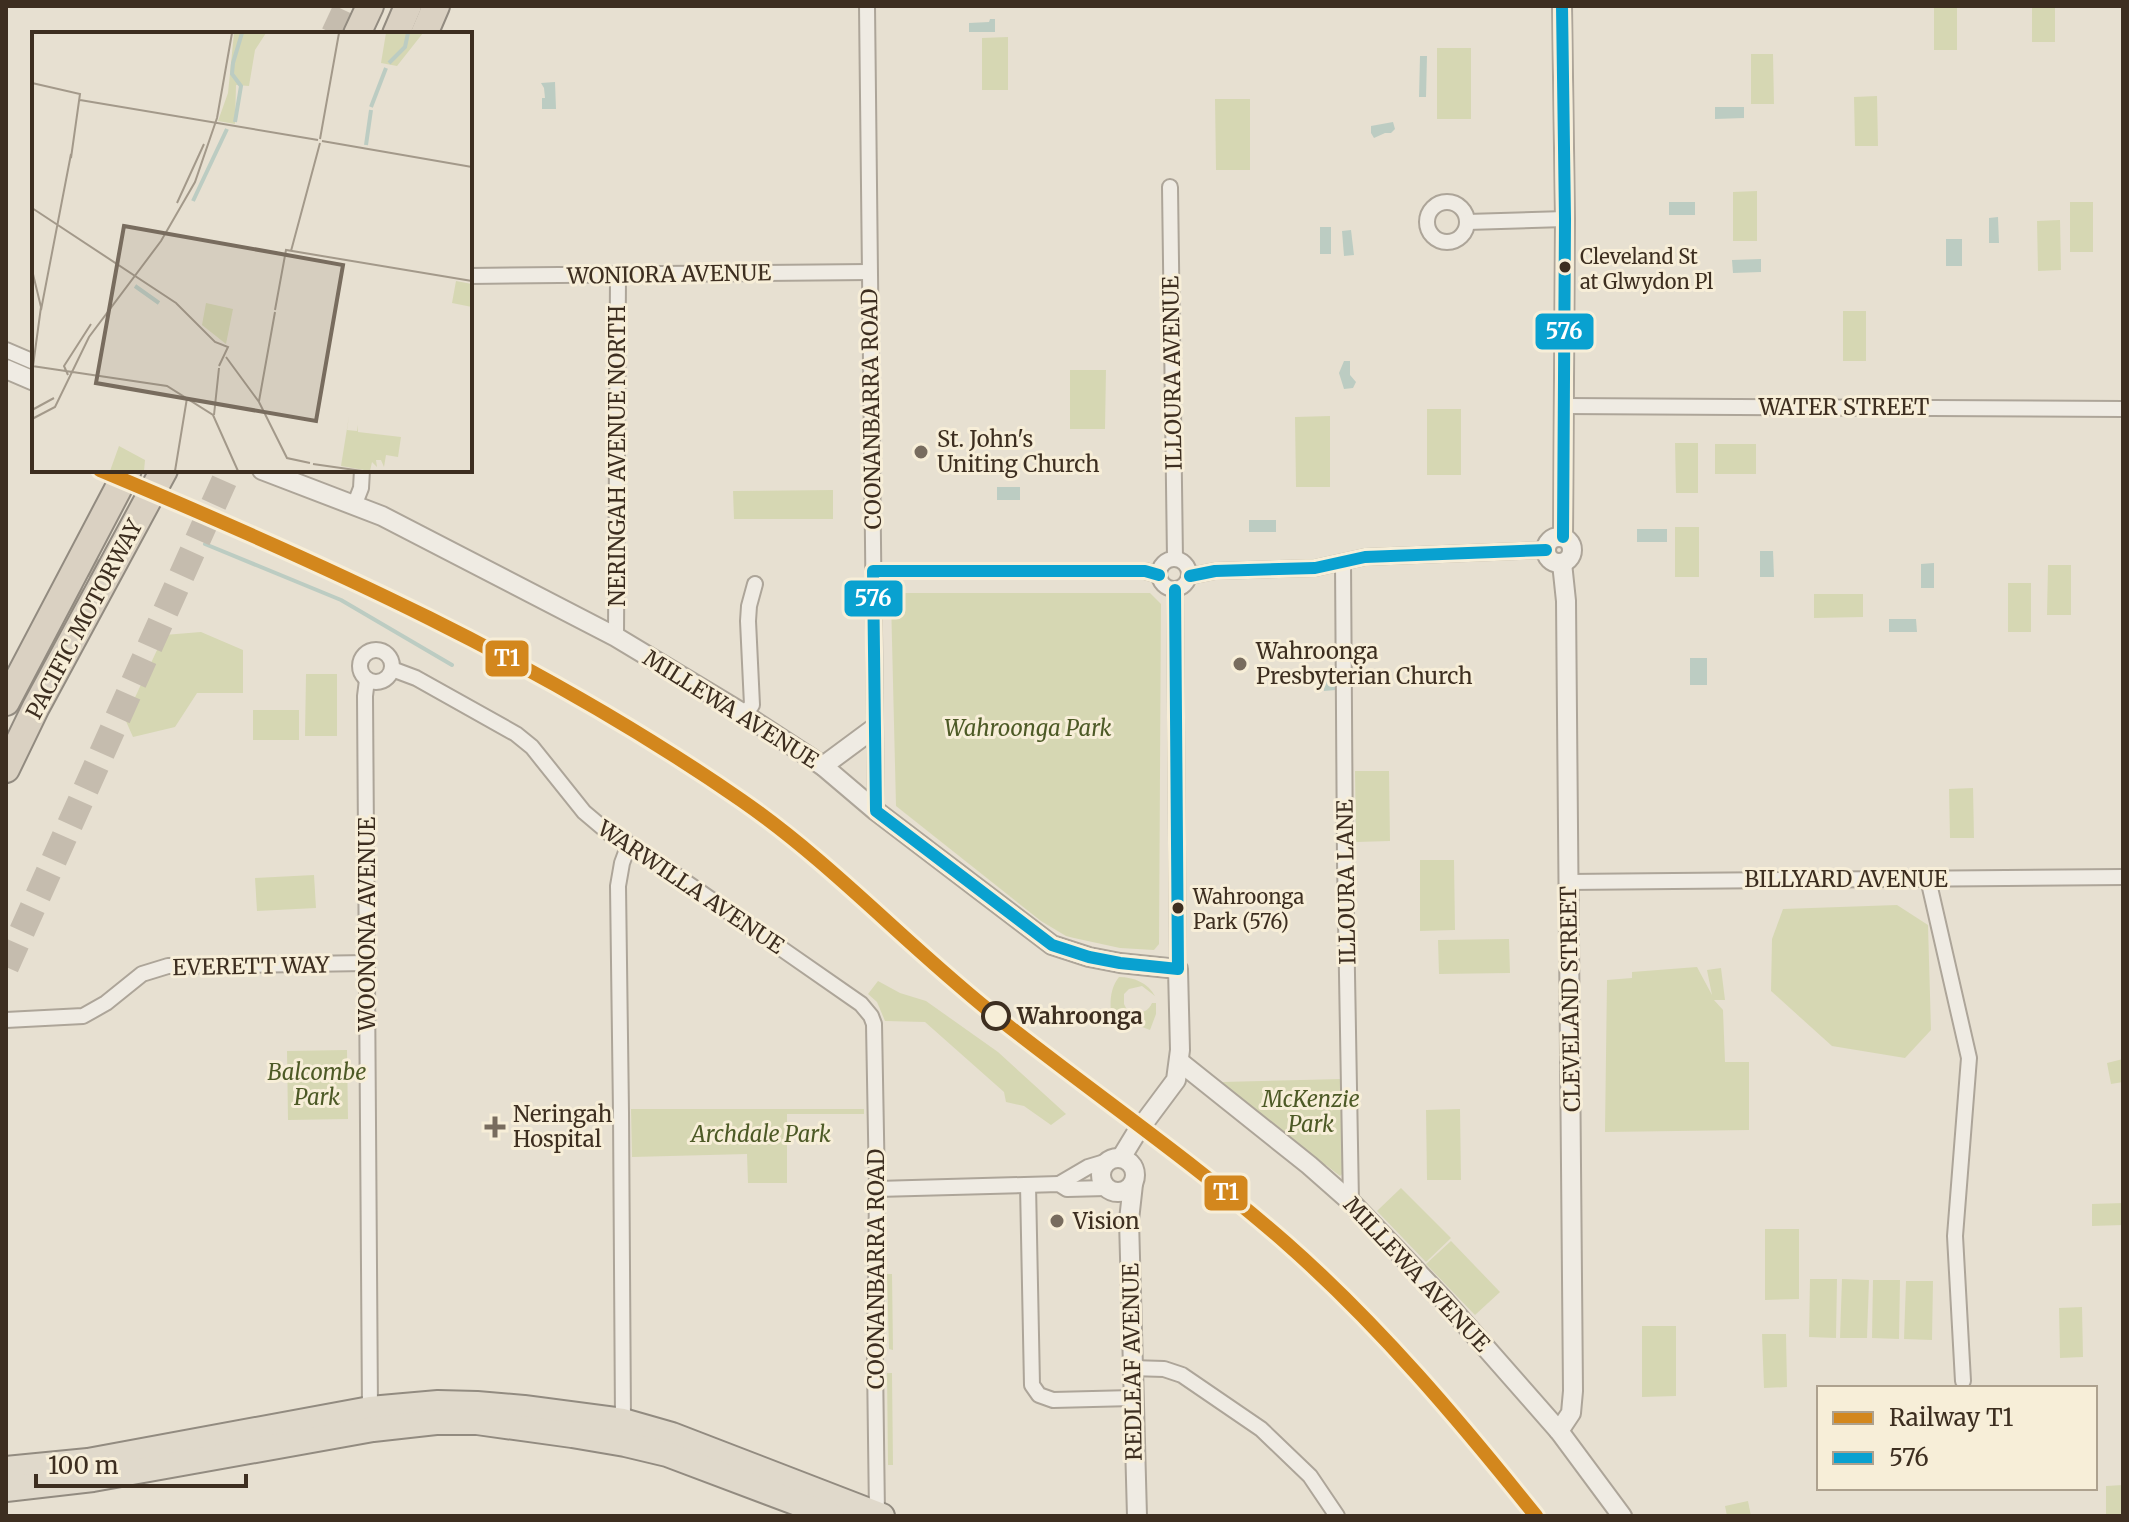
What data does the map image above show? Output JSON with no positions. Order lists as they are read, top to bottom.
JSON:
{
  "streets": {
    "highway": ["PACIFIC MOTORWAY"],
    "street": [
      "WONIORA AVENUE",
      "ILLOURA AVENUE",
      "WATER STREET",
      "COONANBARRA ROAD",
      "NERINGAH AVENUE NORTH",
      "MILLEWA AVENUE",
      "BILLYARD AVENUE",
      "ILLOURA LANE",
      "WARWILLA AVENUE",
      "WOONONA AVENUE",
      "EVERETT WAY",
      "CLEVELAND STREET",
      "REDLEAF AVENUE"
    ]
  },
  "crossings": [
    ["WONIORA AVENUE", "COONANBARRA ROAD"],
    ["WONIORA AVENUE", "NERINGAH AVENUE NORTH"],
    ["COONANBARRA ROAD", "MILLEWA AVENUE"],
    ["COONANBARRA ROAD", "WARWILLA AVENUE"],
    ["NERINGAH AVENUE NORTH", "MILLEWA AVENUE"],
    ["MILLEWA AVENUE", "ILLOURA LANE"],
    ["MILLEWA AVENUE", "CLEVELAND STREET"],
    ["BILLYARD AVENUE", "CLEVELAND STREET"],
    ["WARWILLA AVENUE", "WOONONA AVENUE"],
    ["WOONONA AVENUE", "EVERETT WAY"]
  ],
  "parks": [
    "Wahroonga Park",
    "Balcombe Park",
    "McKenzie Park",
    "Archdale Park"
  ],
  "places": {
    "other": [
      "Cleveland St at Glwydon Pl",
      "St. John's Uniting Church",
      "Wahroonga Presbyterian Church",
      "Wahroonga Park (576)",
      "Wahroonga",
      "Vision"
    ],
    "health": ["Neringah Hospital"]
  },
  "lines": ["transit line 576", "rail line T1"],
  "legend": ["Railway T1", "576"],
  "scale_bar": "100 m"
}
